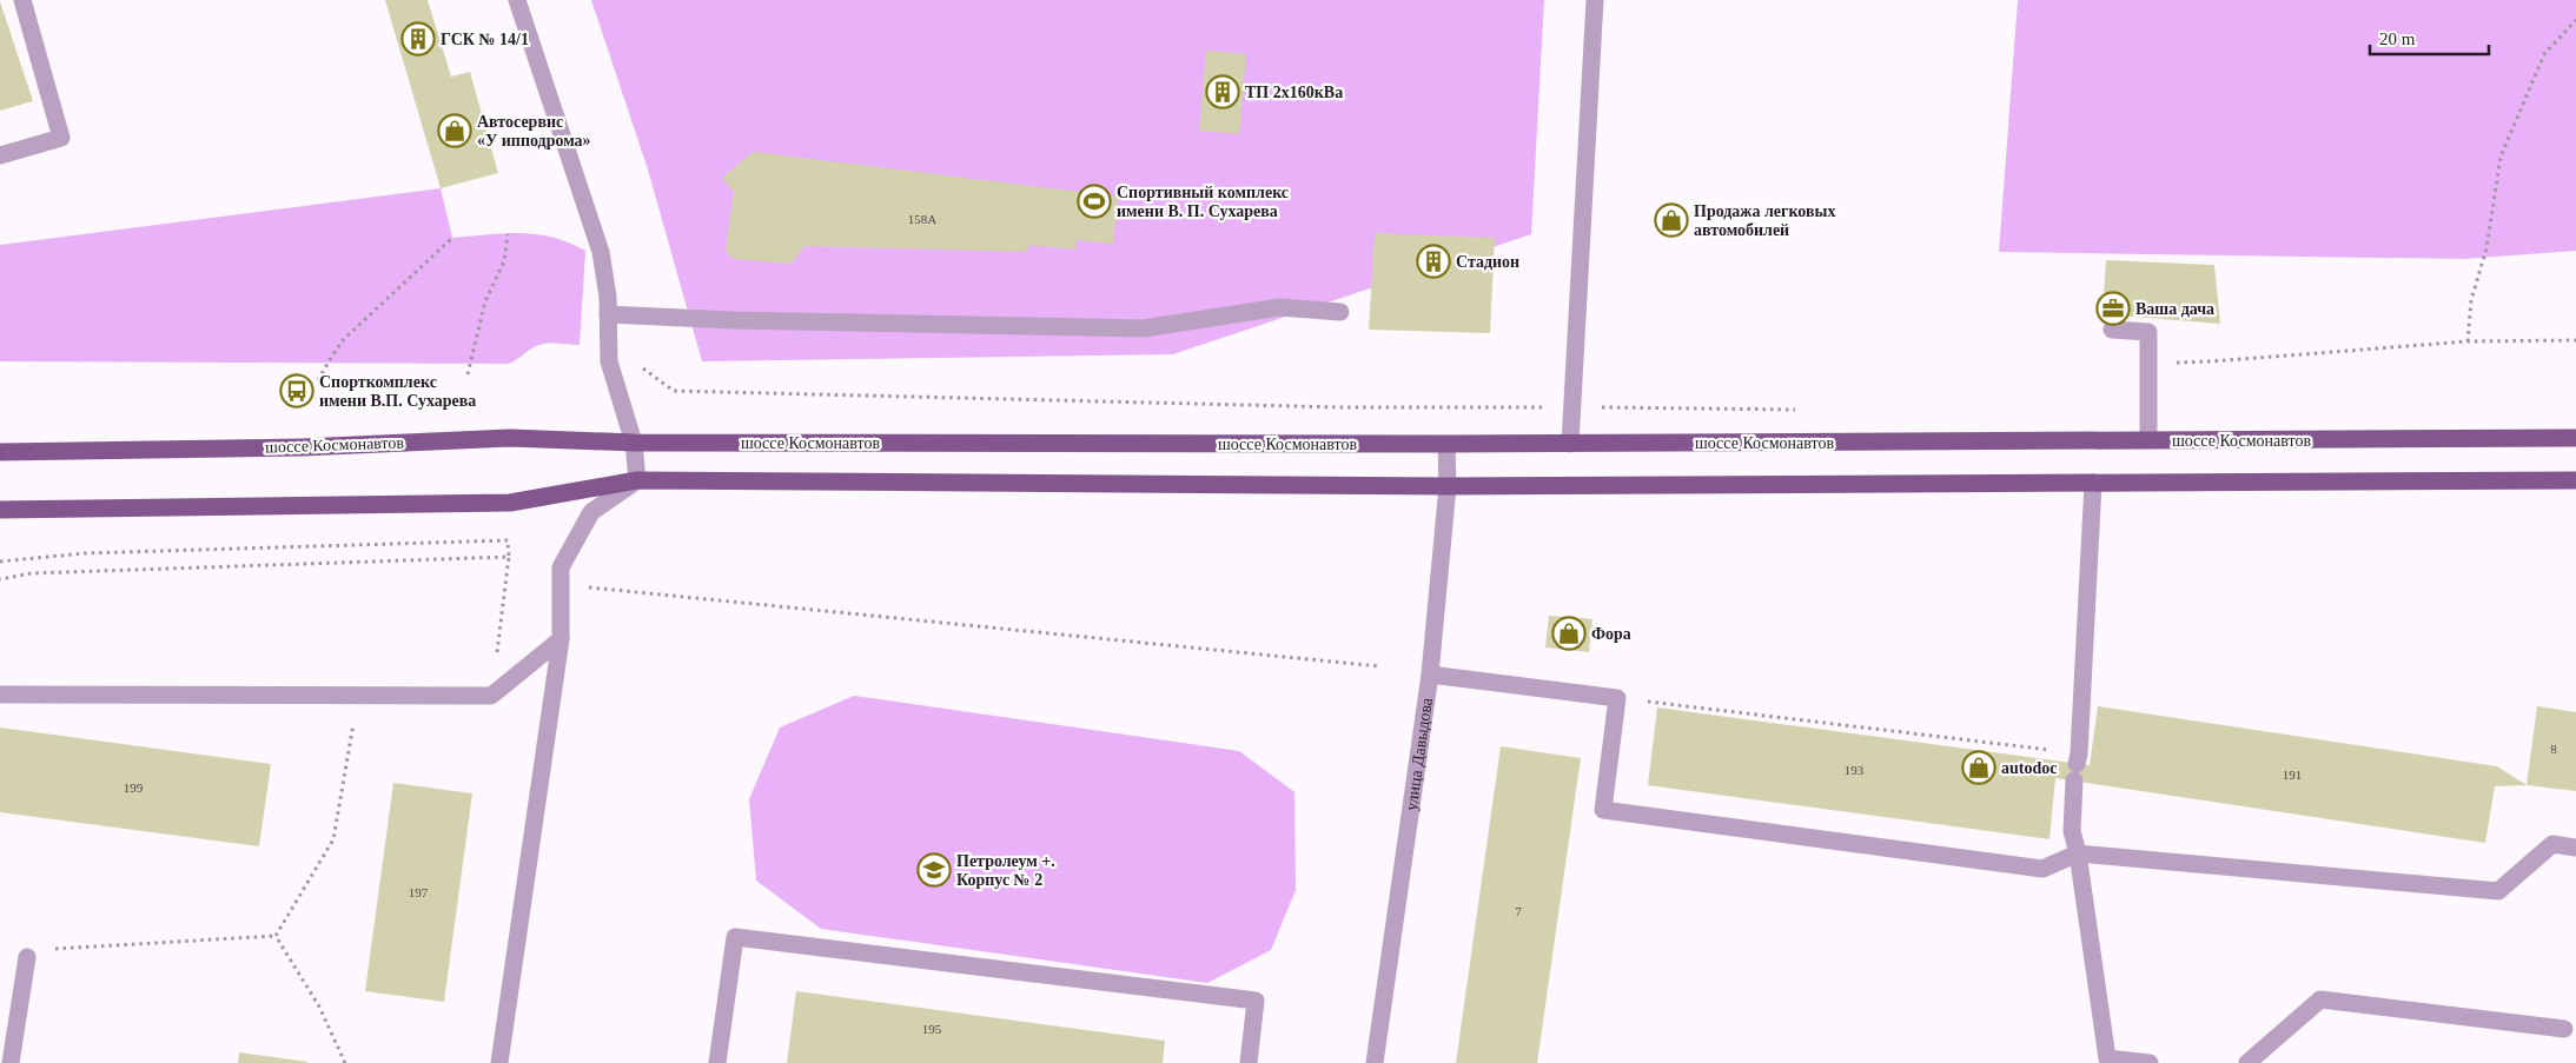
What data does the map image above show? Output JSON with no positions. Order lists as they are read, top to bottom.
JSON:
{
  "streets": {
    "main road": ["шоссе Космонавтов"],
    "street": ["улица Давыдова"]
  },
  "crossings": [
    ["шоссе Космонавтов", "улица Давыдова"]
  ],
  "places": {
    "building": ["ГСК № 14/1", "ТП 2х160кВа", "Стадион"],
    "shop": [
      "Автосервис «У ипподрома»",
      "Продажа легковых автомобилей",
      "Фора",
      "autodoc"
    ],
    "sports": ["Спортивный комплекс имени В. П. Сухарева"],
    "office": ["Ваша дача"],
    "bus stop": ["Спорткомплекс имени В.П. Сухарева"],
    "school or university": ["Петролеум +. Корпус № 2"]
  },
  "house_numbers": [
    "158А",
    "8",
    "193",
    "191",
    "199",
    "197",
    "7",
    "195"
  ],
  "scale_bar": "20 m"
}
